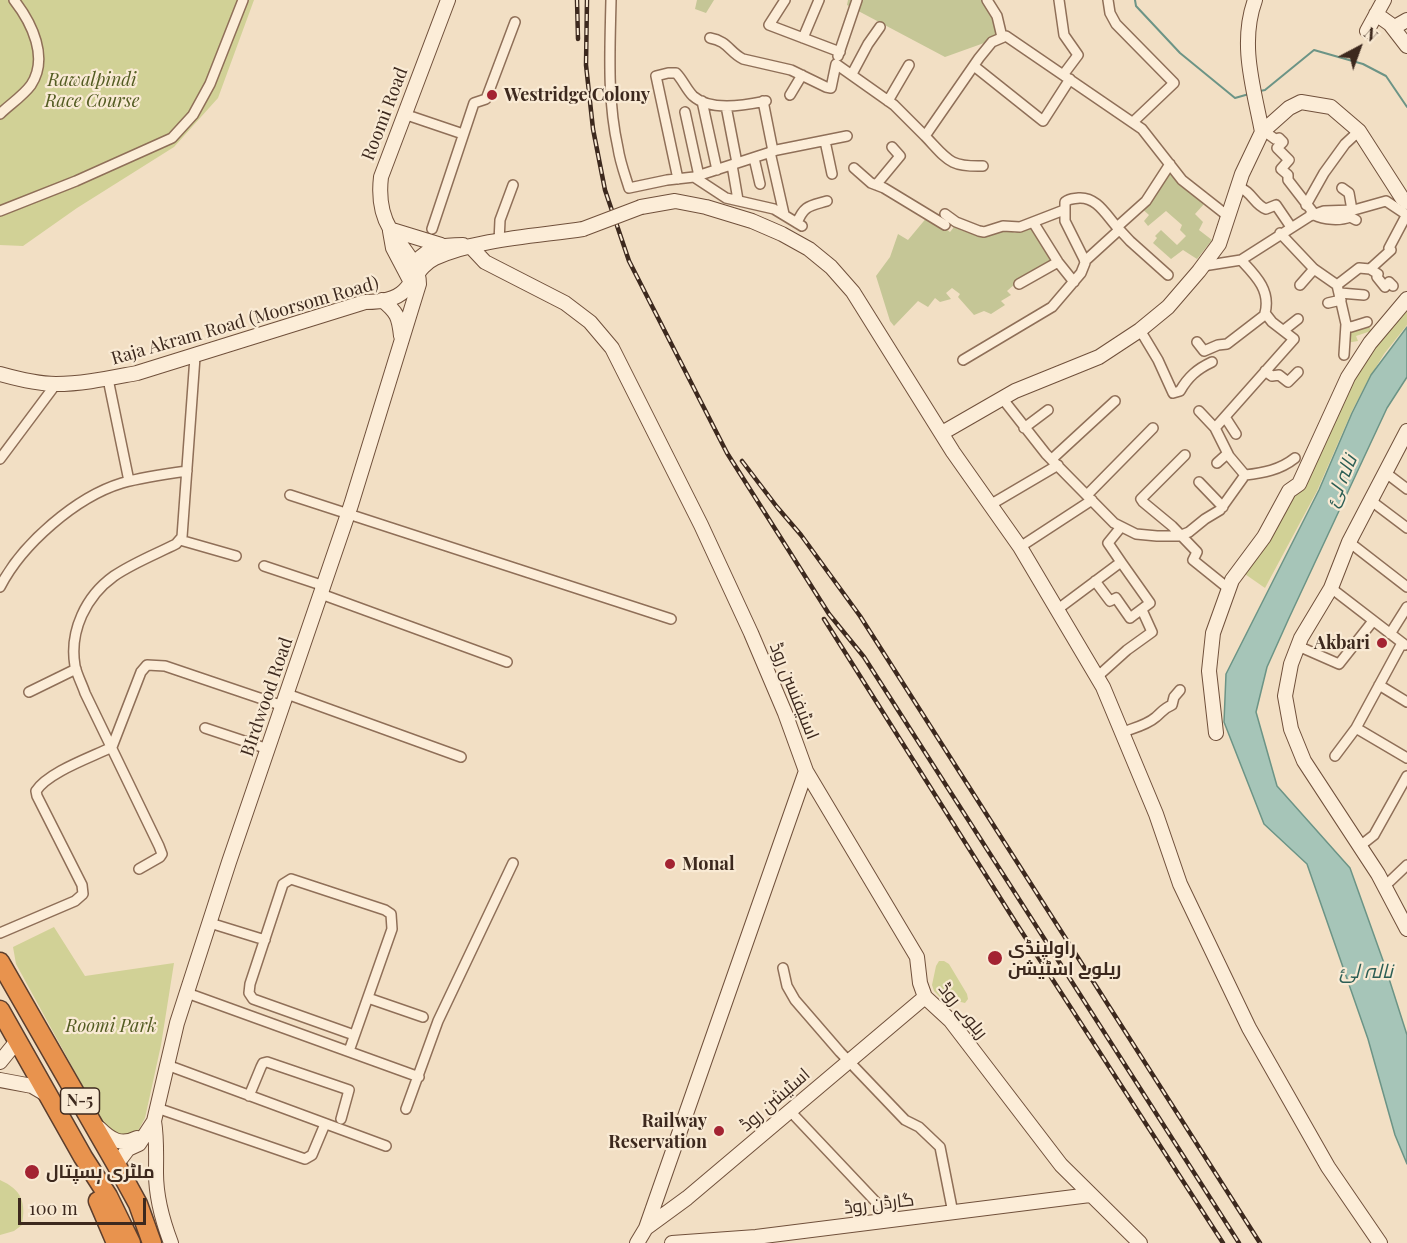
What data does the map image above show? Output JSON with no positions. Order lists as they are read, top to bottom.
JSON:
{
  "streets": {
    "highway": ["N-5"],
    "street": [
      "Roomi Road",
      "Raja Akram Road (Moorsom Road)",
      "اسٹیفنسن روڈ",
      "BIrdwood Road",
      "ریلوے روڈ",
      "اسٹیشن روڈ",
      "گارڈن روڈ"
    ]
  },
  "crossings": [
    ["Roomi Road", "Raja Akram Road (Moorsom Road)"],
    ["Roomi Road", "BIrdwood Road"],
    ["Raja Akram Road (Moorsom Road)", "BIrdwood Road"],
    ["اسٹیفنسن روڈ", "ریلوے روڈ"],
    ["ریلوے روڈ", "اسٹیشن روڈ"],
    ["ریلوے روڈ", "گارڈن روڈ"]
  ],
  "water": ["نالہ لئ"],
  "parks": ["Rawalpindi Race Course", "Roomi Park"],
  "places": [
    "Westridge Colony",
    "Akbari",
    "Monal",
    "راولپنڈی ریلوے اسٹیشن",
    "Railway Reservation",
    "ملٹری ہسپتال"
  ],
  "scale_bar": "100 m",
  "north": "top right"
}
